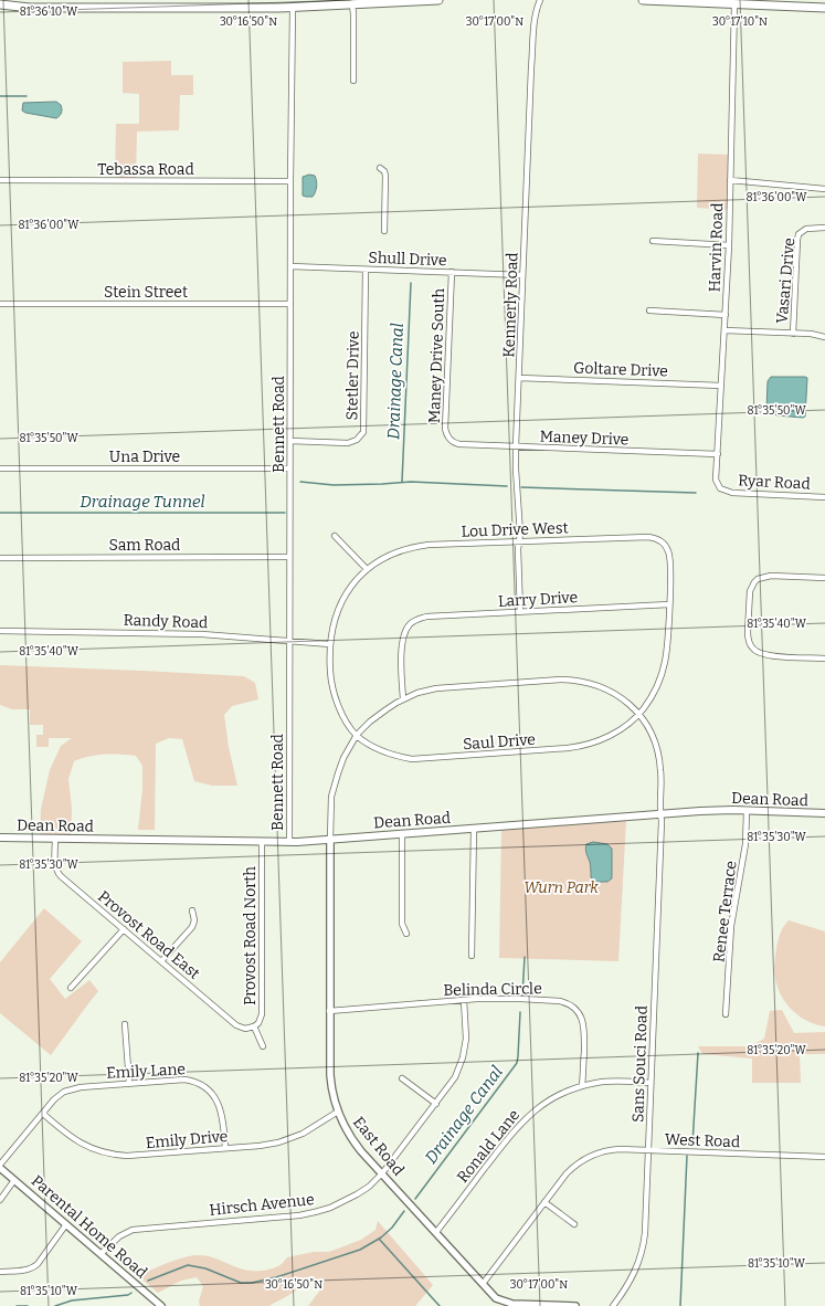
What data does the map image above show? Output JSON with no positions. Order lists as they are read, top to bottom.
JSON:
{
  "streets": {
    "main road": ["Dean Road"],
    "street": [
      "Tebassa Road",
      "Harvin Road",
      "Shull Drive",
      "Vasari Drive",
      "Stein Street",
      "Kennerly Road",
      "Maney Drive South",
      "Goltare Drive",
      "Stetler Drive",
      "Bennett Road",
      "Maney Drive",
      "Una Drive",
      "Ryar Road",
      "Lou Drive West",
      "Sam Road",
      "Larry Drive",
      "Randy Road",
      "Saul Drive",
      "Renee Terrace",
      "Provost Road East",
      "Provost Road North",
      "Belinda Circle",
      "Sans Souci Road",
      "Emily Lane",
      "Emily Drive",
      "West Road",
      "East Road",
      "Ronald Lane",
      "Hirsch Avenue",
      "Parental Home Road"
    ]
  },
  "crossings": [
    ["Tebassa Road", "Bennett Road"],
    ["Harvin Road", "Goltare Drive"],
    ["Harvin Road", "Maney Drive"],
    ["Harvin Road", "Ryar Road"],
    ["Shull Drive", "Kennerly Road"],
    ["Shull Drive", "Maney Drive South"],
    ["Shull Drive", "Stetler Drive"],
    ["Shull Drive", "Bennett Road"],
    ["Stein Street", "Bennett Road"],
    ["Kennerly Road", "Goltare Drive"],
    ["Kennerly Road", "Maney Drive"],
    ["Kennerly Road", "Lou Drive West"],
    ["Kennerly Road", "Larry Drive"],
    ["Maney Drive South", "Maney Drive"],
    ["Stetler Drive", "Bennett Road"],
    ["Bennett Road", "Una Drive"],
    ["Bennett Road", "Sam Road"],
    ["Bennett Road", "Randy Road"],
    ["Bennett Road", "Dean Road"],
    ["Lou Drive West", "Randy Road"],
    ["Lou Drive West", "Saul Drive"],
    ["Larry Drive", "Saul Drive"],
    ["Saul Drive", "Sans Souci Road"],
    ["Dean Road", "Renee Terrace"],
    ["Dean Road", "Provost Road East"],
    ["Dean Road", "Provost Road North"],
    ["Dean Road", "Sans Souci Road"],
    ["Dean Road", "East Road"],
    ["Provost Road East", "Provost Road North"],
    ["Belinda Circle", "East Road"],
    ["Belinda Circle", "Ronald Lane"],
    ["Belinda Circle", "Hirsch Avenue"],
    ["Sans Souci Road", "West Road"],
    ["Sans Souci Road", "Ronald Lane"],
    ["Emily Lane", "Emily Drive"],
    ["Emily Drive", "East Road"],
    ["West Road", "East Road"],
    ["East Road", "Ronald Lane"],
    ["East Road", "Hirsch Avenue"],
    ["Hirsch Avenue", "Parental Home Road"]
  ],
  "water": ["Drainage Canal", "Drainage Tunnel"],
  "parks": ["Wurn Park"],
  "coordinates": [
    "81°36'10\"W",
    "30°16'50\"N",
    "30°17'00\"N",
    "30°17'10\"N",
    "81°36'00\"W",
    "81°35'50\"W",
    "81°35'40\"W",
    "81°35'30\"W",
    "81°35'20\"W",
    "81°35'10\"W"
  ]
}
